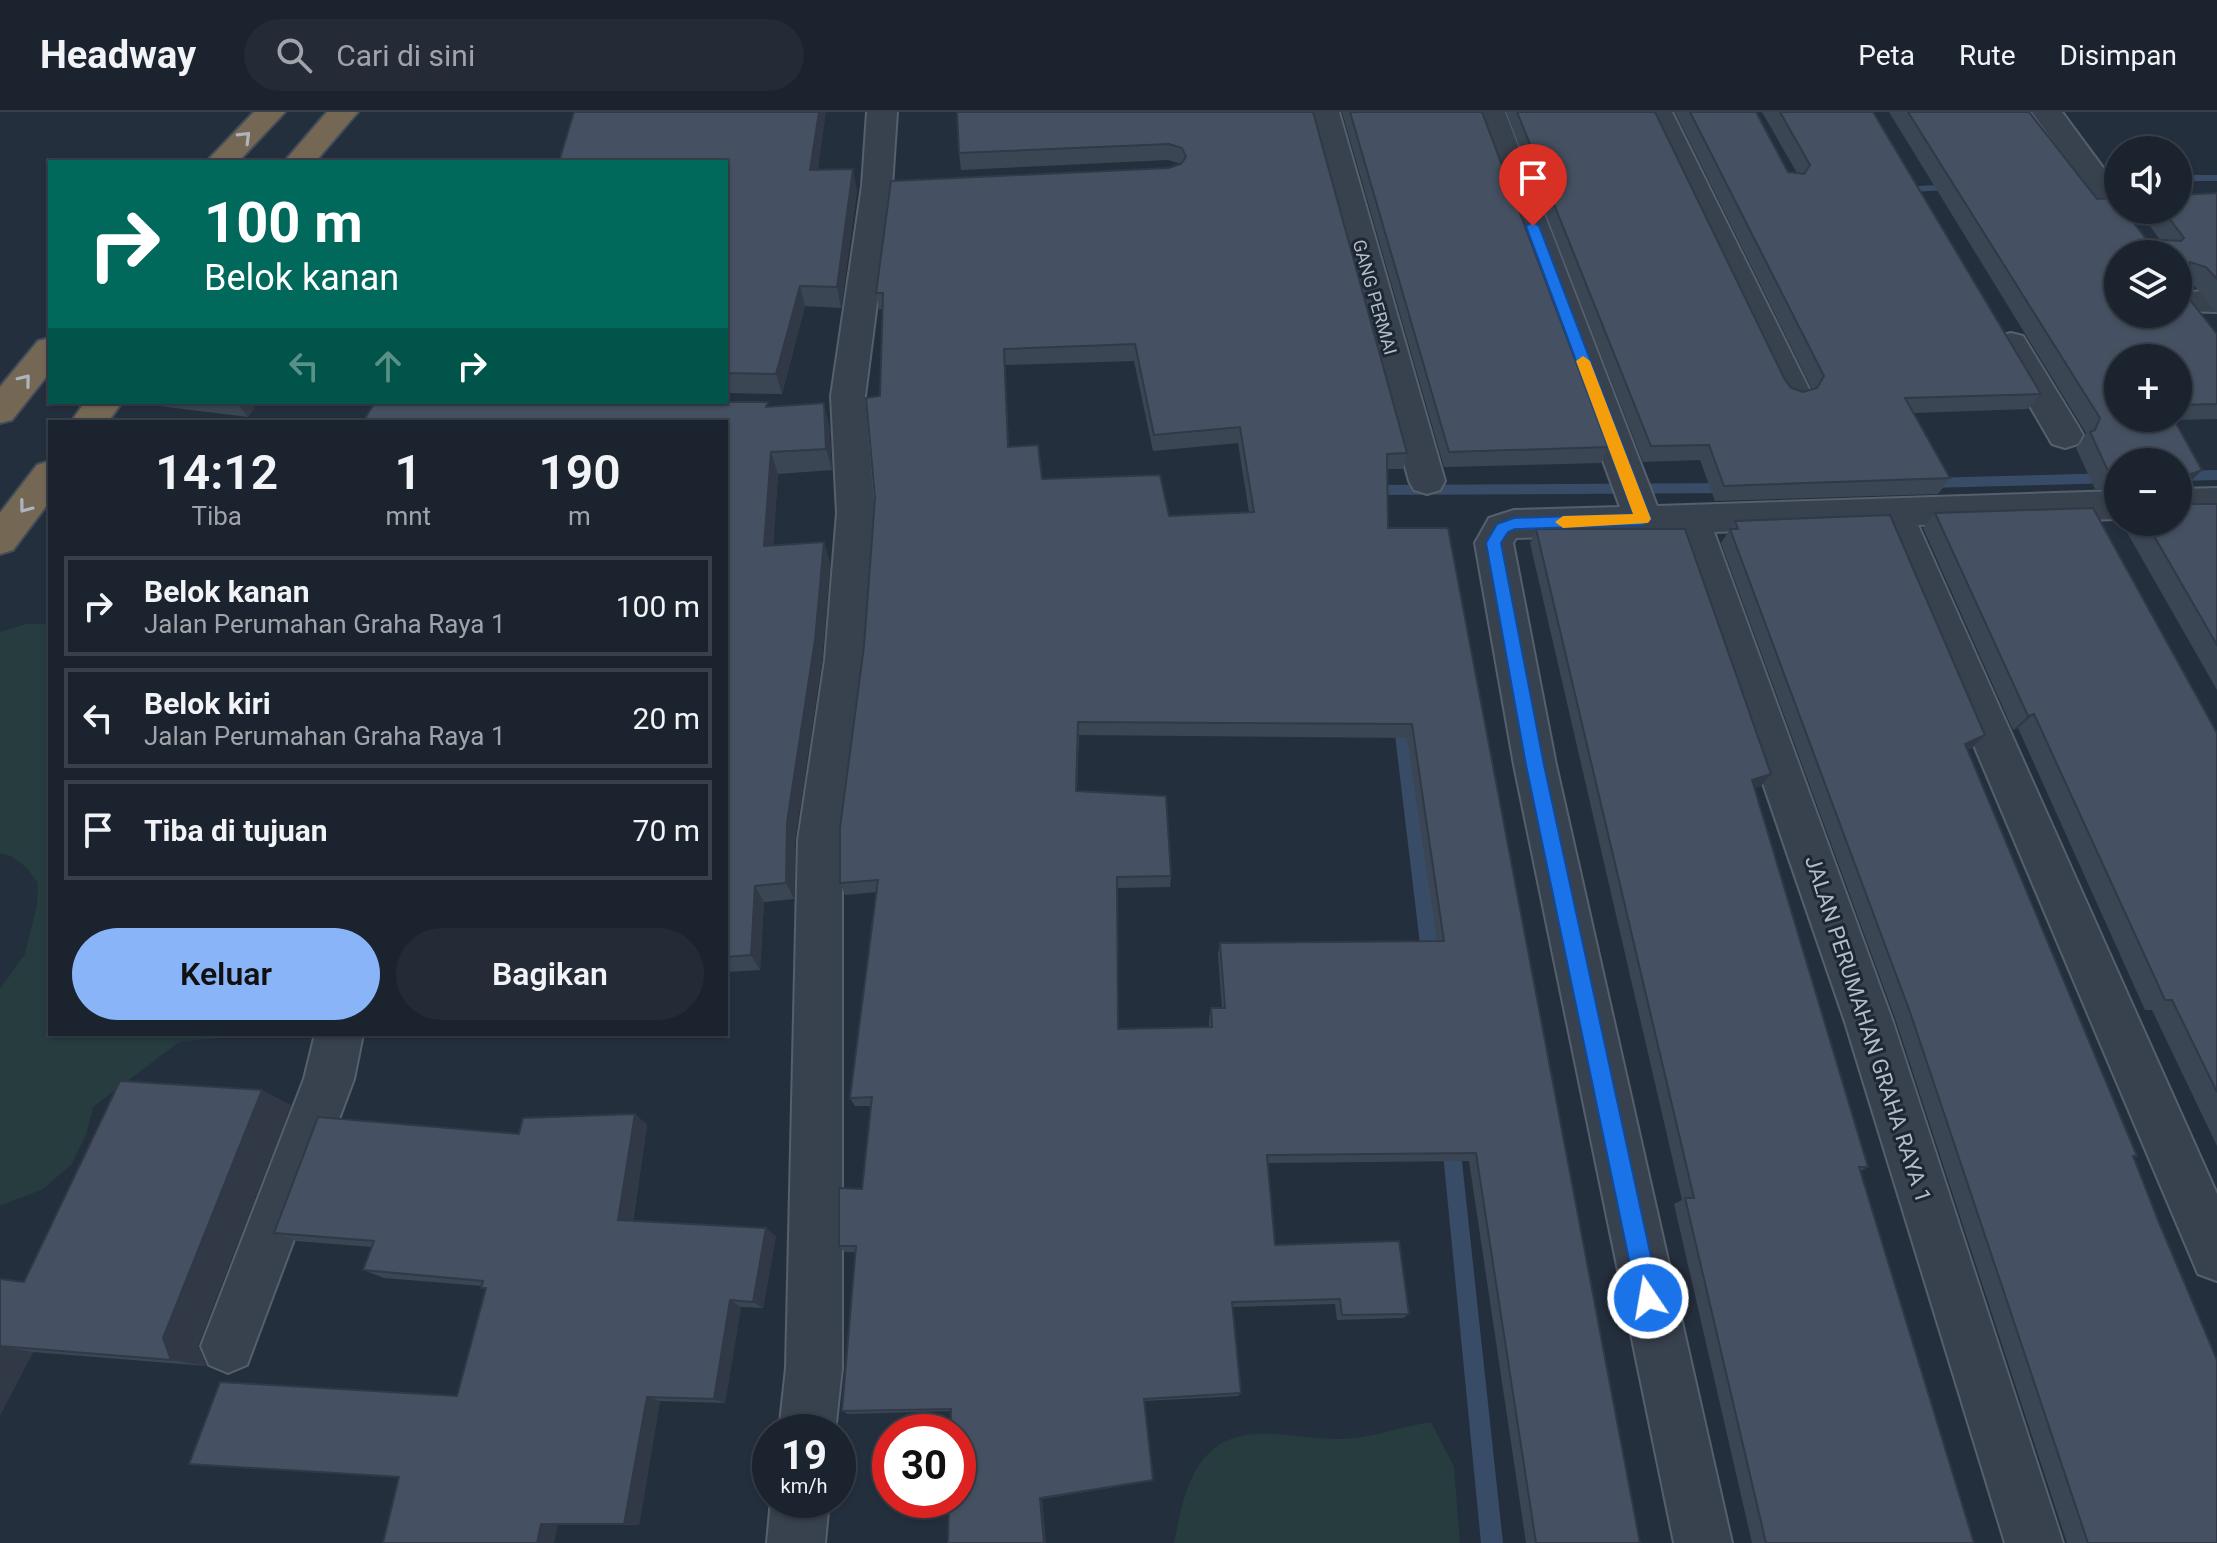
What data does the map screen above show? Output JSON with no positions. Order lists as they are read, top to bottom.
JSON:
{
  "streets": {
    "street": ["GANG PERMAI", "JALAN PERUMAHAN GRAHA RAYA 1"]
  },
  "page": {
    "header": "Headway",
    "search": "Cari di sini",
    "nav": ["Peta", "Rute", "Disimpan"],
    "map_buttons": ["+", "−"],
    "turn": ["100 m", "Belok kanan"],
    "eta": [
      "14:12",
      "Tiba",
      "1",
      "mnt",
      "190",
      "m"
    ],
    "list": [
      {
        "name": "Belok kanan",
        "note": "Jalan Perumahan Graha Raya 1",
        "value": "100 m"
      },
      {
        "name": "Belok kiri",
        "note": "Jalan Perumahan Graha Raya 1",
        "value": "20 m"
      },
      {
        "name": "Tiba di tujuan",
        "value": "70 m"
      }
    ],
    "buttons": ["Keluar", "Bagikan"],
    "speed": "19 km/h",
    "limit": "30"
  }
}
